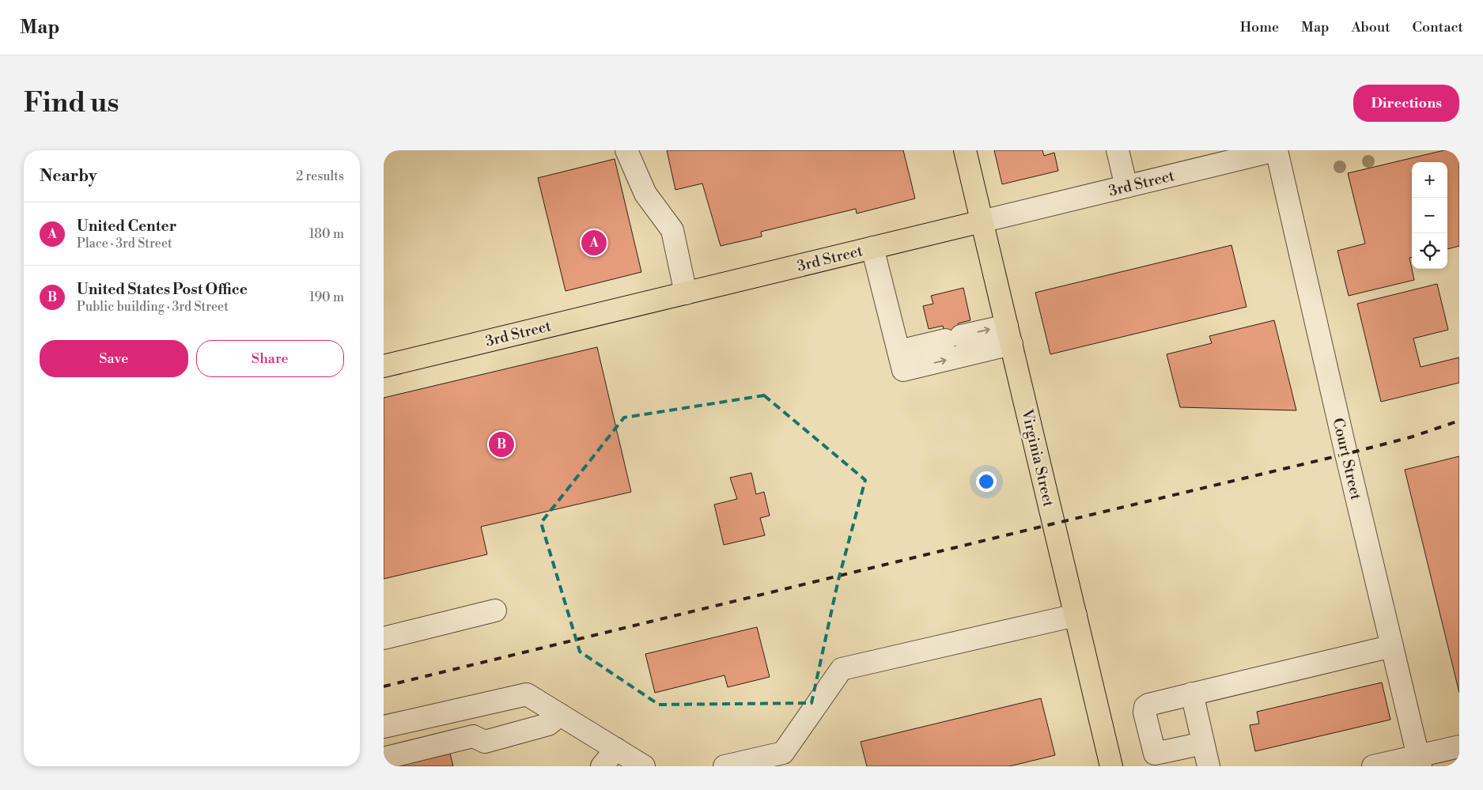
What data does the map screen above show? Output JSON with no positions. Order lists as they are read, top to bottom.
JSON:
{
  "streets": {
    "main road": ["3rd Street", "Virginia Street"],
    "street": ["Court Street"]
  },
  "crossings": [
    ["3rd Street", "Virginia Street"],
    ["3rd Street", "Court Street"]
  ],
  "page": {
    "header": "Map",
    "nav": [
      "Home",
      "Map",
      "About",
      "Contact"
    ],
    "buttons": [
      "Directions",
      ["Save", "Share"]
    ],
    "title": "Find us",
    "heading": ["Nearby", "2 results"],
    "map_buttons": ["+", "−"],
    "list": [
      {
        "mark": "A",
        "name": "United Center",
        "note": "Place · 3rd Street",
        "value": "180 m"
      },
      {
        "mark": "B",
        "name": "United States Post Office",
        "note": "Public building · 3rd Street",
        "value": "190 m"
      }
    ],
    "pins": ["A", "B"]
  }
}
